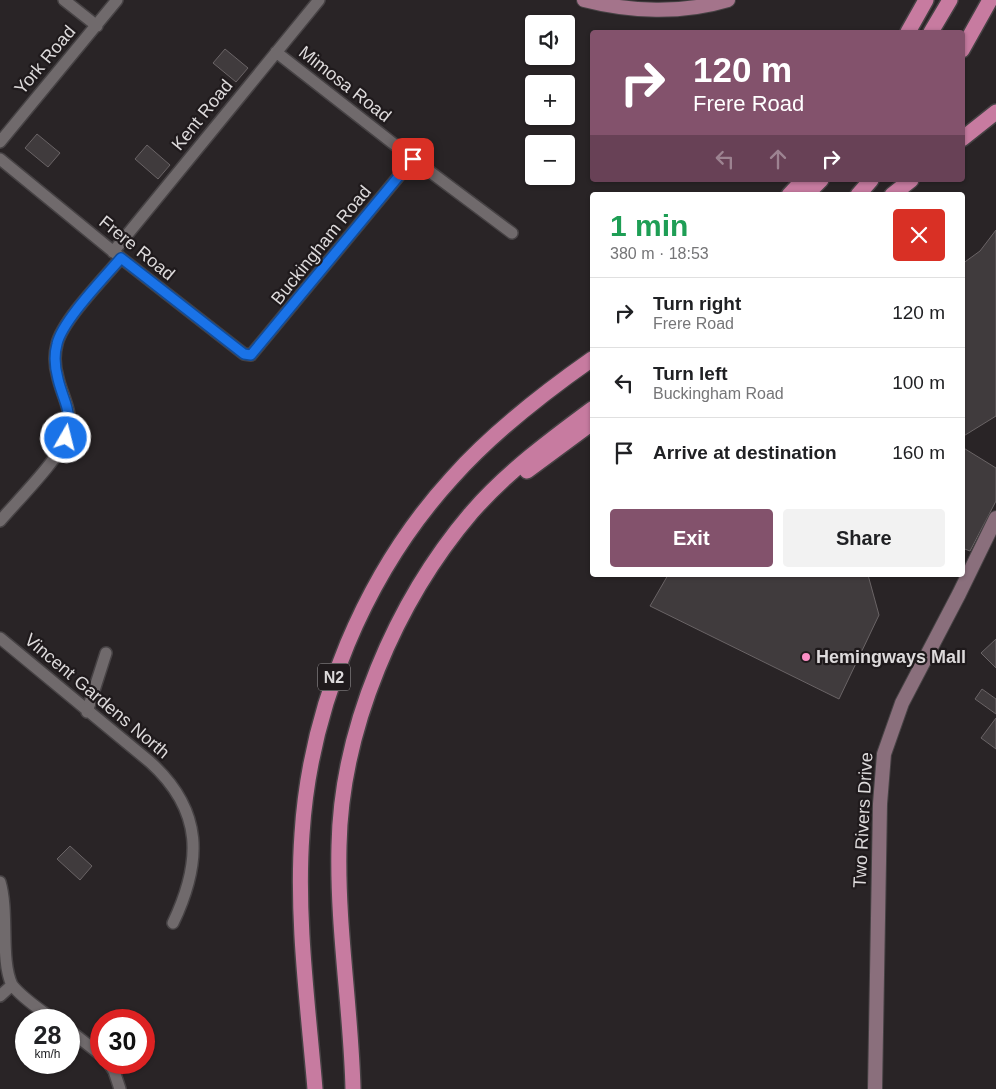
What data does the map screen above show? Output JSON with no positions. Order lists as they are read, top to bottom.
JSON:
{
  "streets": {
    "highway": ["N2"],
    "main road": ["Two Rivers Drive"],
    "street": [
      "York Road",
      "Mimosa Road",
      "Kent Road",
      "Buckingham Road",
      "Frere Road",
      "Vincent Gardens North"
    ]
  },
  "crossings": [
    ["Mimosa Road", "Kent Road"],
    ["Mimosa Road", "Buckingham Road"],
    ["Kent Road", "Frere Road"],
    ["Buckingham Road", "Frere Road"]
  ],
  "places": ["Hemingways Mall"],
  "page": {
    "map_buttons": ["+", "−"],
    "turn": ["120 m", "Frere Road"],
    "heading": ["1 min", "380 m · 18:53"],
    "list": [
      {
        "name": "Turn right",
        "note": "Frere Road",
        "value": "120 m"
      },
      {
        "name": "Turn left",
        "note": "Buckingham Road",
        "value": "100 m"
      },
      {
        "name": "Arrive at destination",
        "value": "160 m"
      }
    ],
    "buttons": ["Exit", "Share"],
    "speed": "28 km/h",
    "limit": "30"
  }
}
